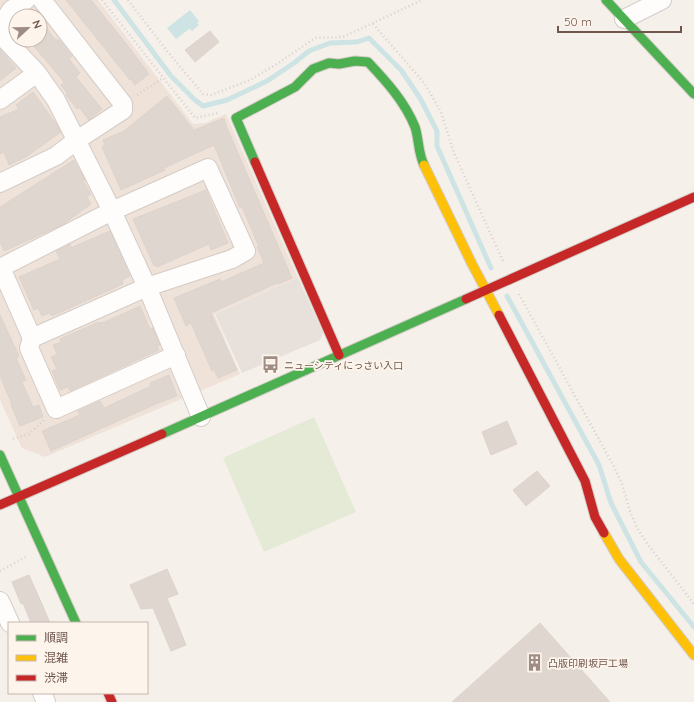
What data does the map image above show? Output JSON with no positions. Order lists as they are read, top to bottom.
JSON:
{
  "places": {
    "bus stop": ["ニューシティにっさい入口"],
    "building": ["凸版印刷坂戸工場"]
  },
  "legend": ["順調", "混雑", "渋滞"],
  "scale_bar": "50 m",
  "north": "right"
}
